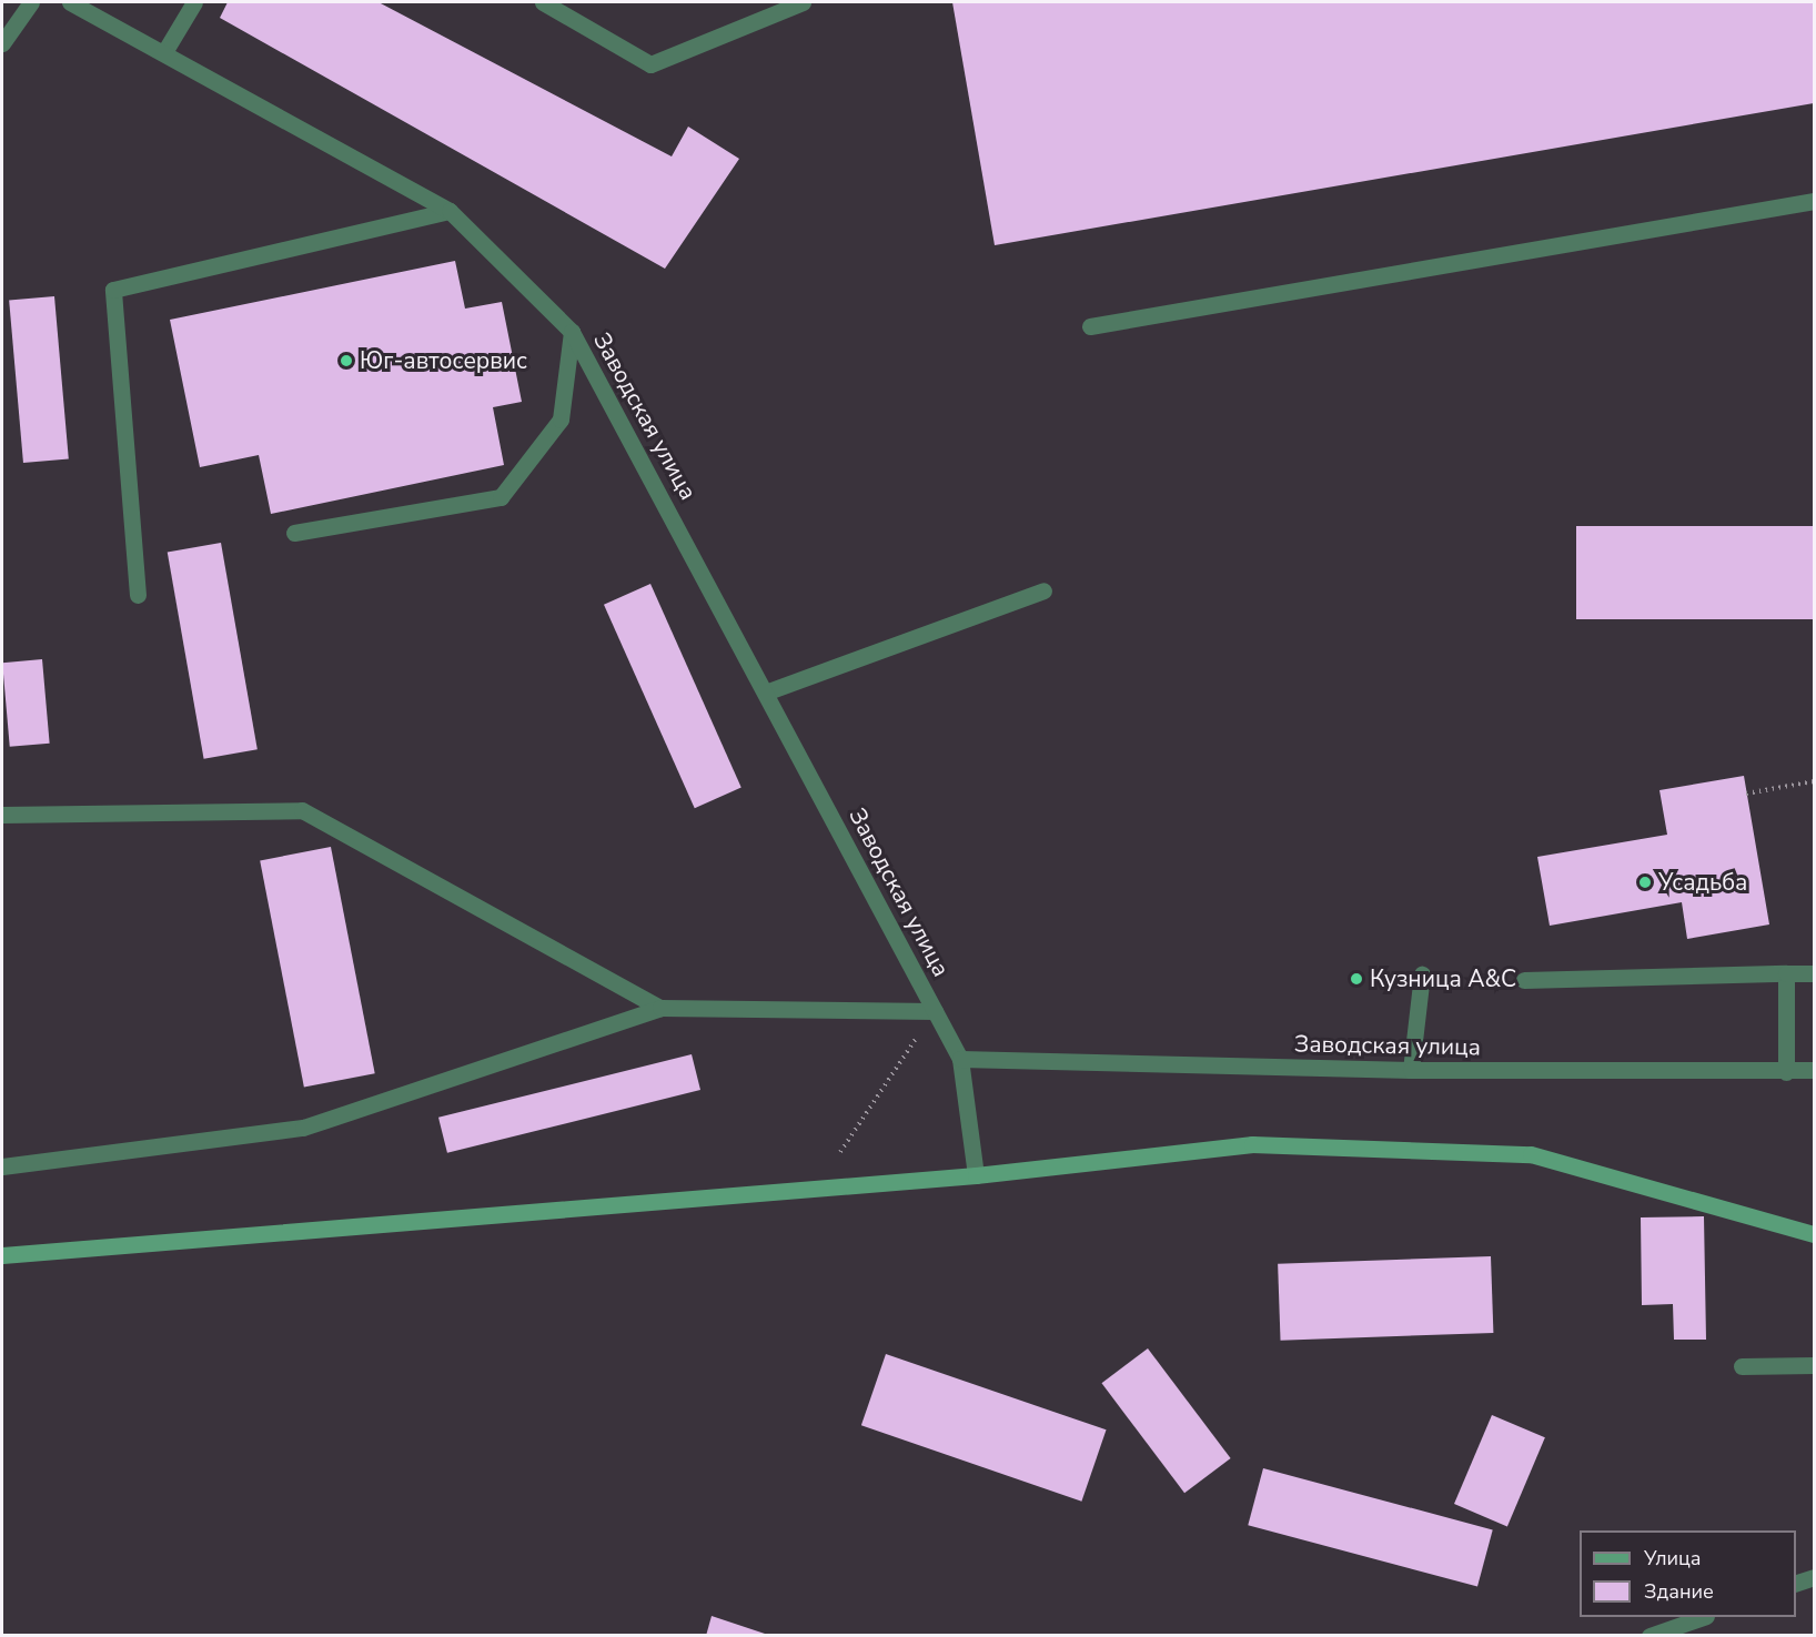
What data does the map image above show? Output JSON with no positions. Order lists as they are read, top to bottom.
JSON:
{
  "streets": {
    "street": ["Заводская улица"]
  },
  "places": ["Юг-автосервис", "Усадьба", "Кузница А&С"],
  "legend": ["Улица", "Здание"]
}
